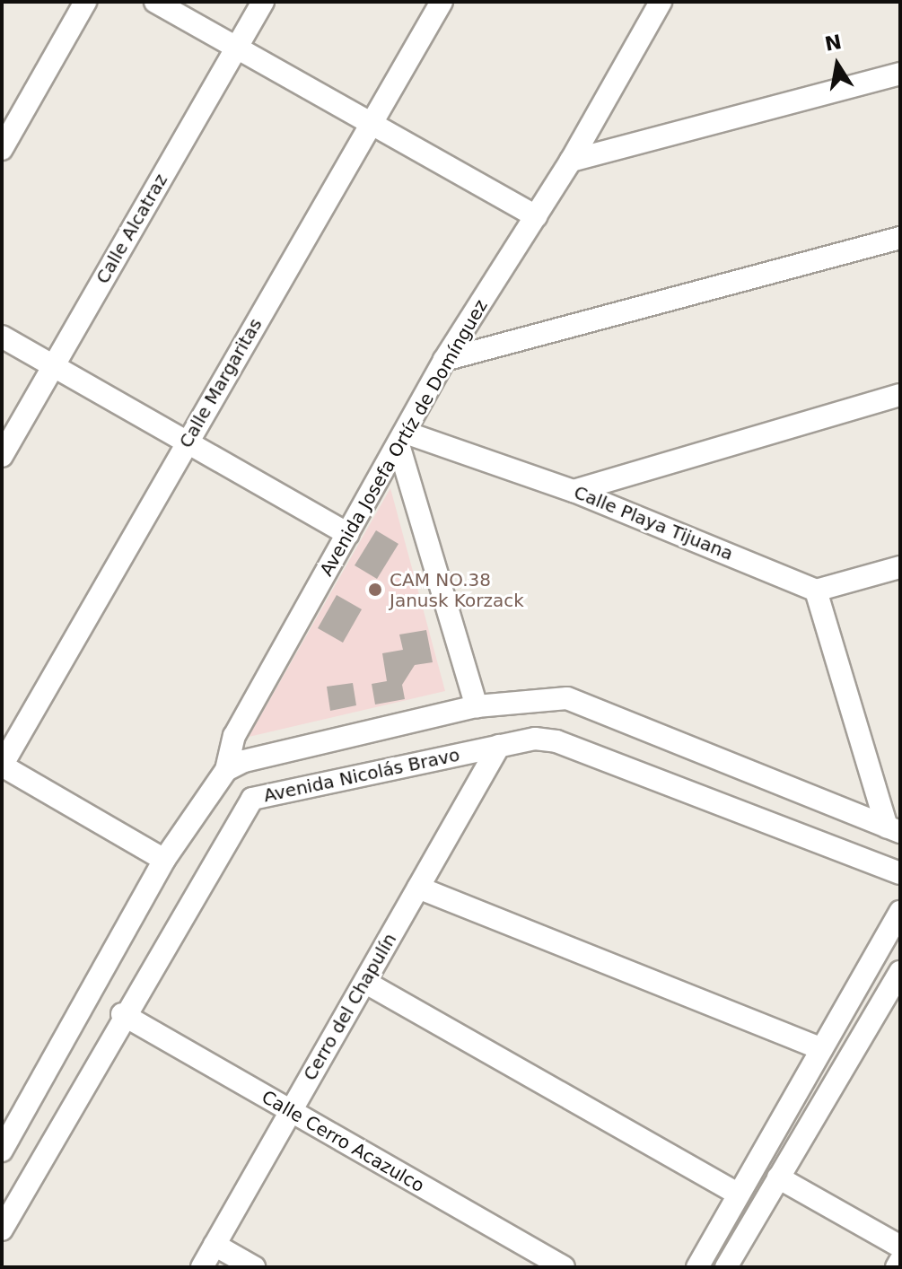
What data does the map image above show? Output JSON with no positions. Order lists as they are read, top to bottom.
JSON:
{
  "streets": {
    "street": [
      "Calle Alcatraz",
      "Calle Margaritas",
      "Avenida Josefa Ortíz de Domínguez",
      "Calle Playa Tijuana",
      "Avenida Nicolás Bravo",
      "Cerro del Chapulín",
      "Calle Cerro Acazulco"
    ]
  },
  "crossings": [
    ["Avenida Josefa Ortíz de Domínguez", "Calle Playa Tijuana"],
    ["Avenida Nicolás Bravo", "Cerro del Chapulín"],
    ["Avenida Nicolás Bravo", "Calle Cerro Acazulco"],
    ["Cerro del Chapulín", "Calle Cerro Acazulco"]
  ],
  "places": ["CAM NO.38 Janusk Korzack"],
  "north": "top"
}
